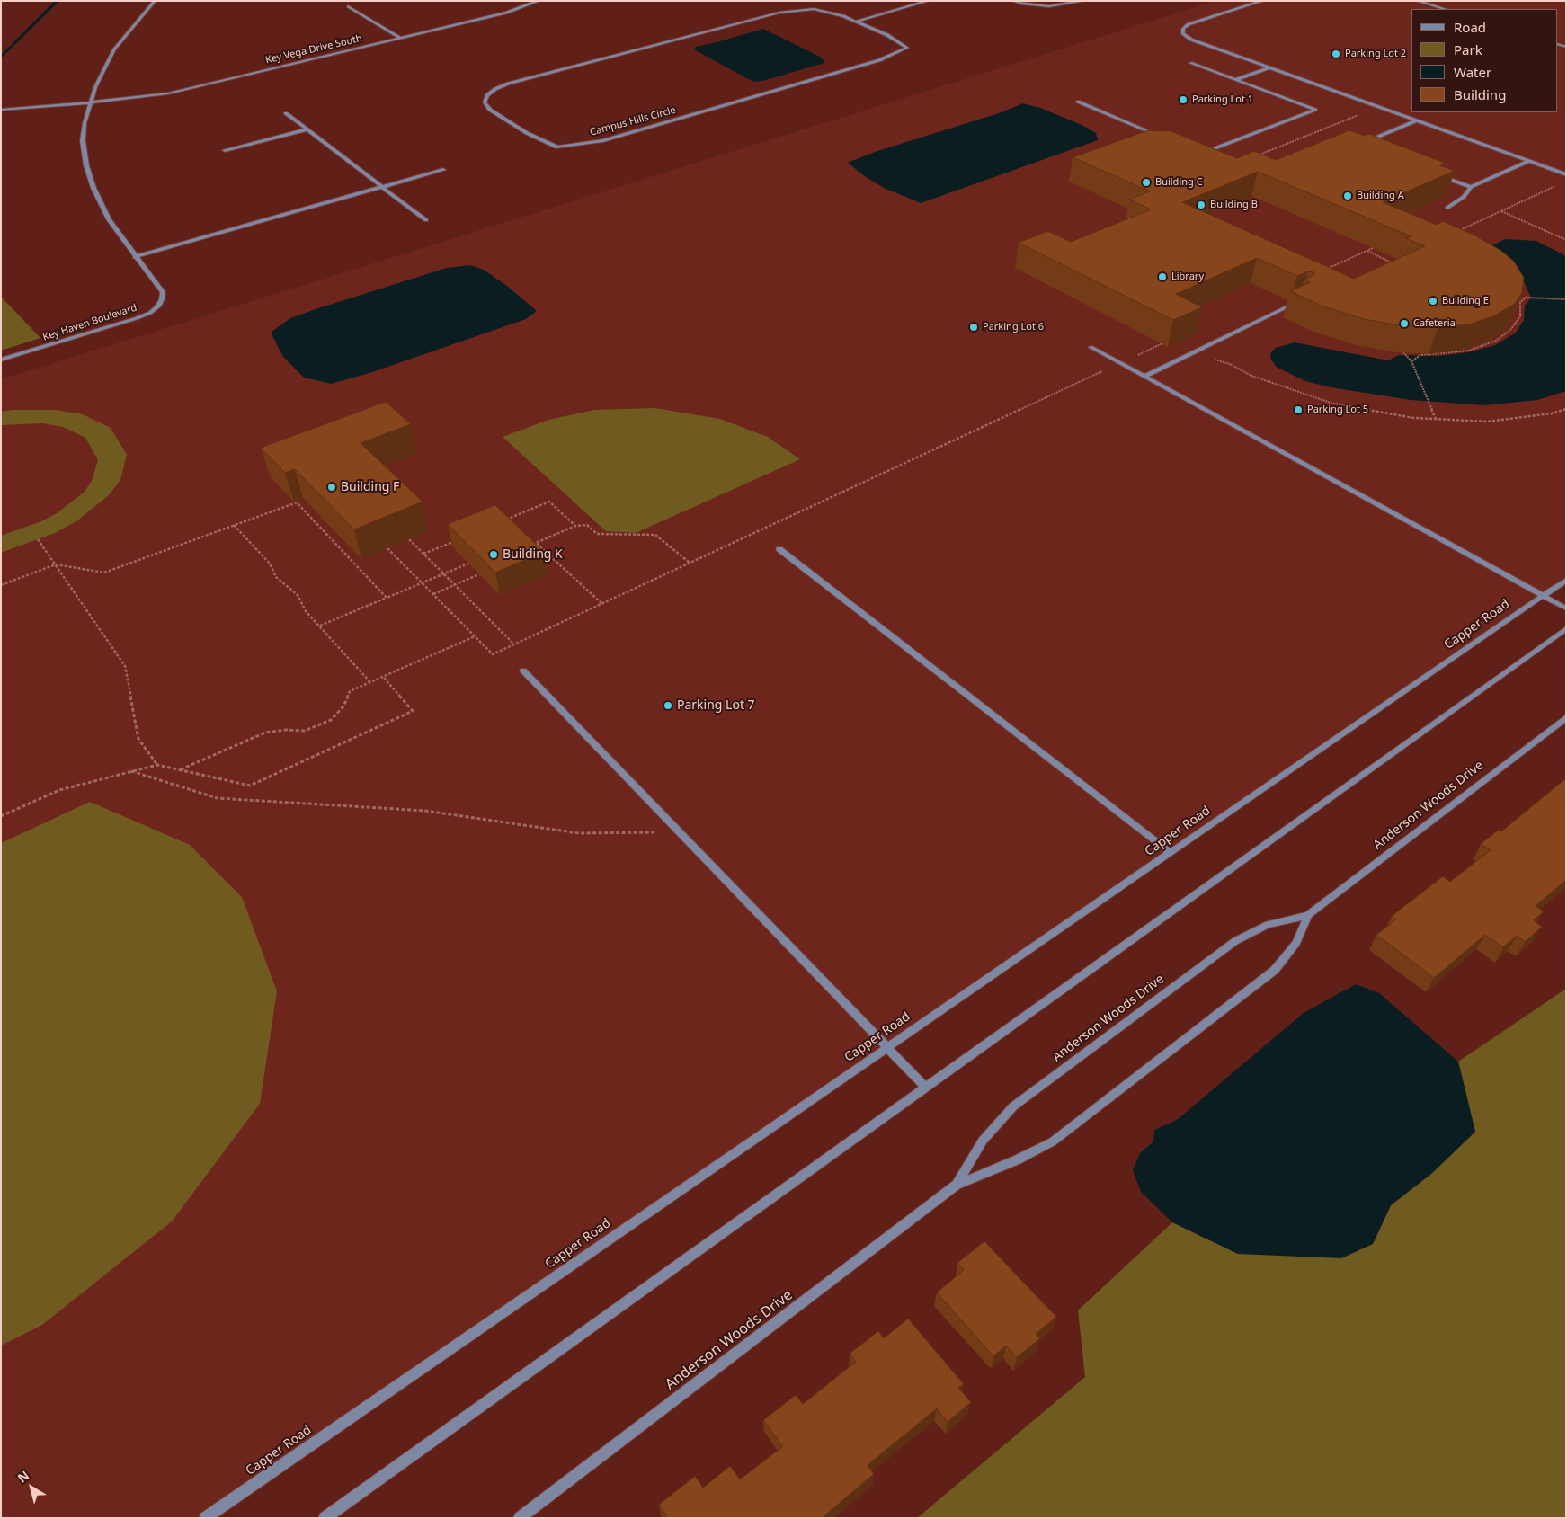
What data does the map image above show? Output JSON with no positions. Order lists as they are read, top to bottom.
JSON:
{
  "streets": {
    "street": [
      "Key Vega Drive South",
      "Campus Hills Circle",
      "Key Haven Boulevard",
      "Capper Road",
      "Anderson Woods Drive"
    ]
  },
  "crossings": [
    ["Key Vega Drive South", "Key Haven Boulevard"]
  ],
  "places": [
    "Parking Lot 2",
    "Parking Lot 1",
    "Building C",
    "Building A",
    "Building B",
    "Library",
    "Building E",
    "Cafeteria",
    "Parking Lot 6",
    "Parking Lot 5",
    "Building F",
    "Building K",
    "Parking Lot 7"
  ],
  "legend": [
    "Road",
    "Park",
    "Water",
    "Building"
  ],
  "north": "top left"
}
